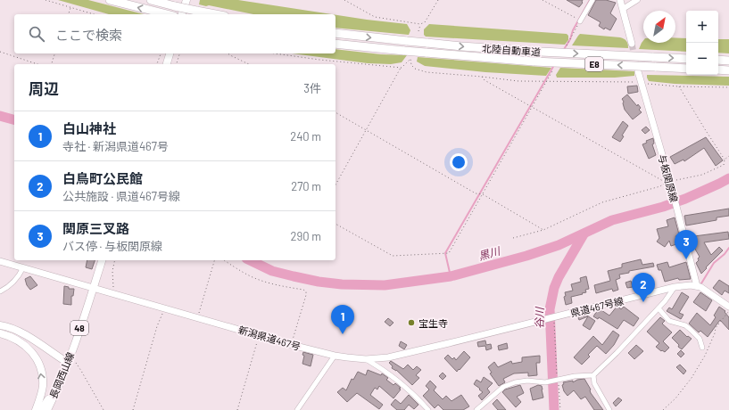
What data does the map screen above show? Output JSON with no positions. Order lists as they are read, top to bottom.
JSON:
{
  "streets": {
    "highway": ["北陸自動車道", "E8"],
    "main road": [
      "与板関原線",
      "県道467号線",
      "48",
      "新潟県道467号",
      "長岡西山線"
    ]
  },
  "crossings": [
    ["与板関原線", "県道467号線"],
    ["県道467号線", "新潟県道467号"],
    ["48", "長岡西山線"],
    ["新潟県道467号", "長岡西山線"]
  ],
  "water": ["黒川", "谷川"],
  "places": ["宝生寺"],
  "north": "top right",
  "page": {
    "map_buttons": ["+", "−"],
    "search": "ここで検索",
    "heading": ["周辺", "3件"],
    "list": [
      {
        "mark": "1",
        "name": "白山神社",
        "note": "寺社 · 新潟県道467号",
        "value": "240 m"
      },
      {
        "mark": "2",
        "name": "白鳥町公民館",
        "note": "公共施設 · 県道467号線",
        "value": "270 m"
      },
      {
        "mark": "3",
        "name": "関原三叉路",
        "note": "バス停 · 与板関原線",
        "value": "290 m"
      }
    ],
    "pins": ["3", "2", "1"]
  }
}
